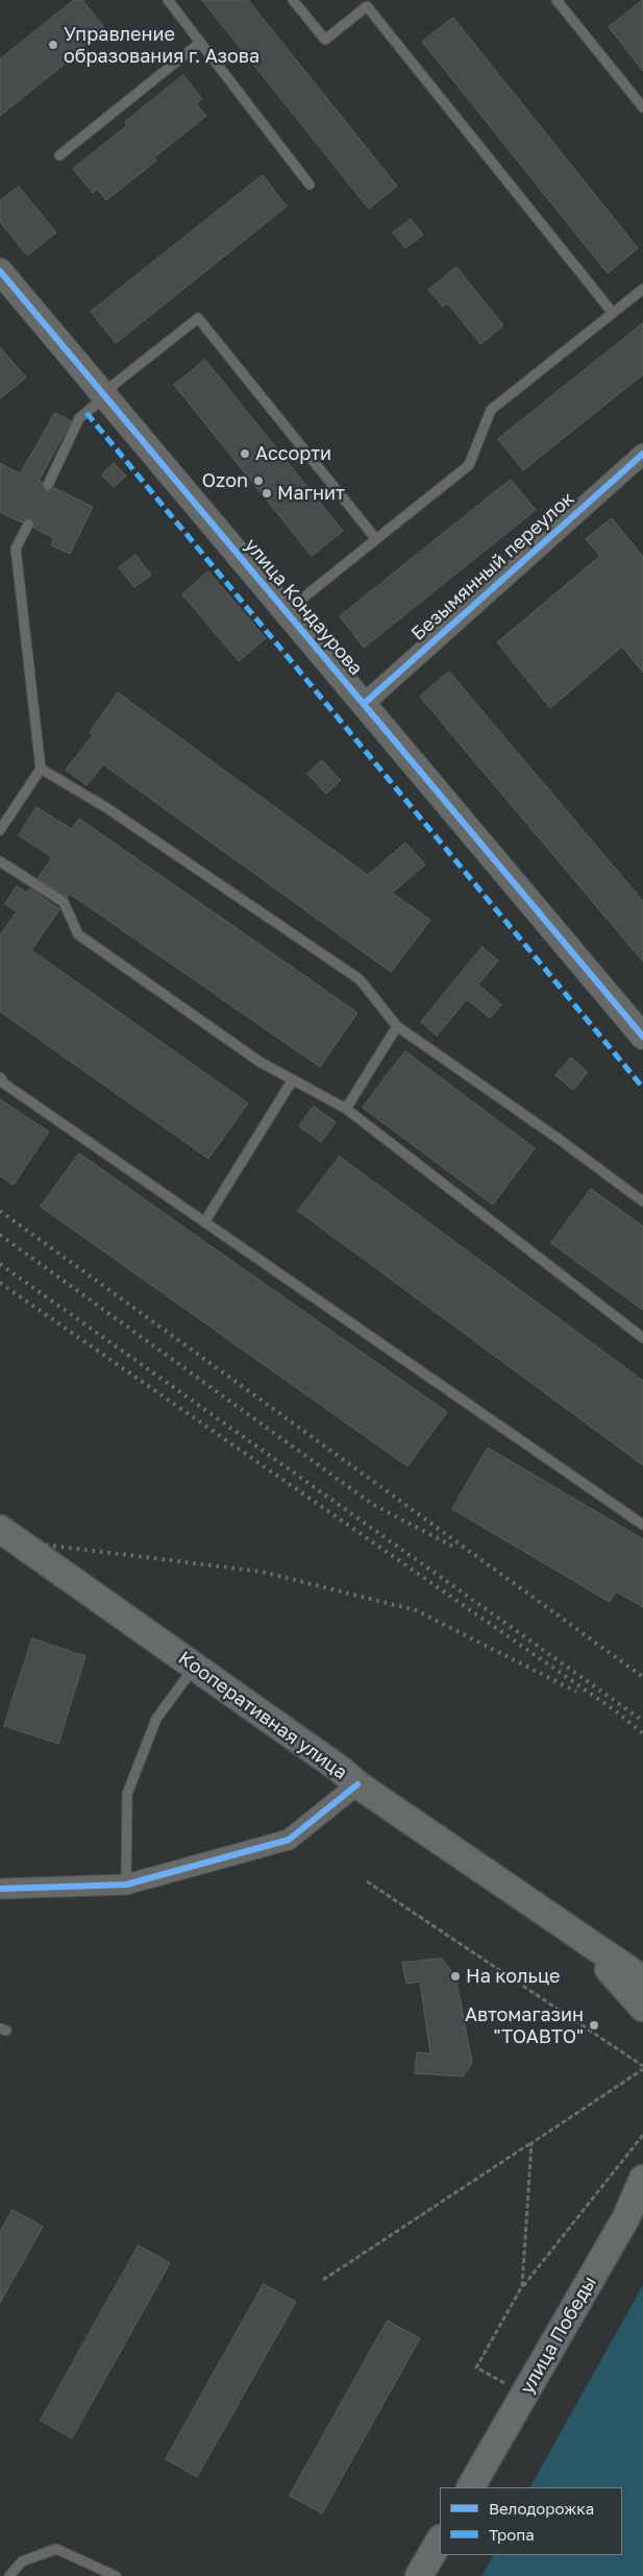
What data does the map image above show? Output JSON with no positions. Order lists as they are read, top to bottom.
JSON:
{
  "streets": {
    "main road": ["Кооперативная улица", "улица Победы"],
    "street": ["Безымянный переулок", "улица Кондаурова"]
  },
  "crossings": [
    ["Безымянный переулок", "улица Кондаурова"]
  ],
  "places": [
    "Управление образования г. Азова",
    "Ассорти",
    "Ozon",
    "Магнит",
    "На кольце",
    "Автомагазин \"ТОАВТО\""
  ],
  "legend": ["Велодорожка", "Тропа"]
}
